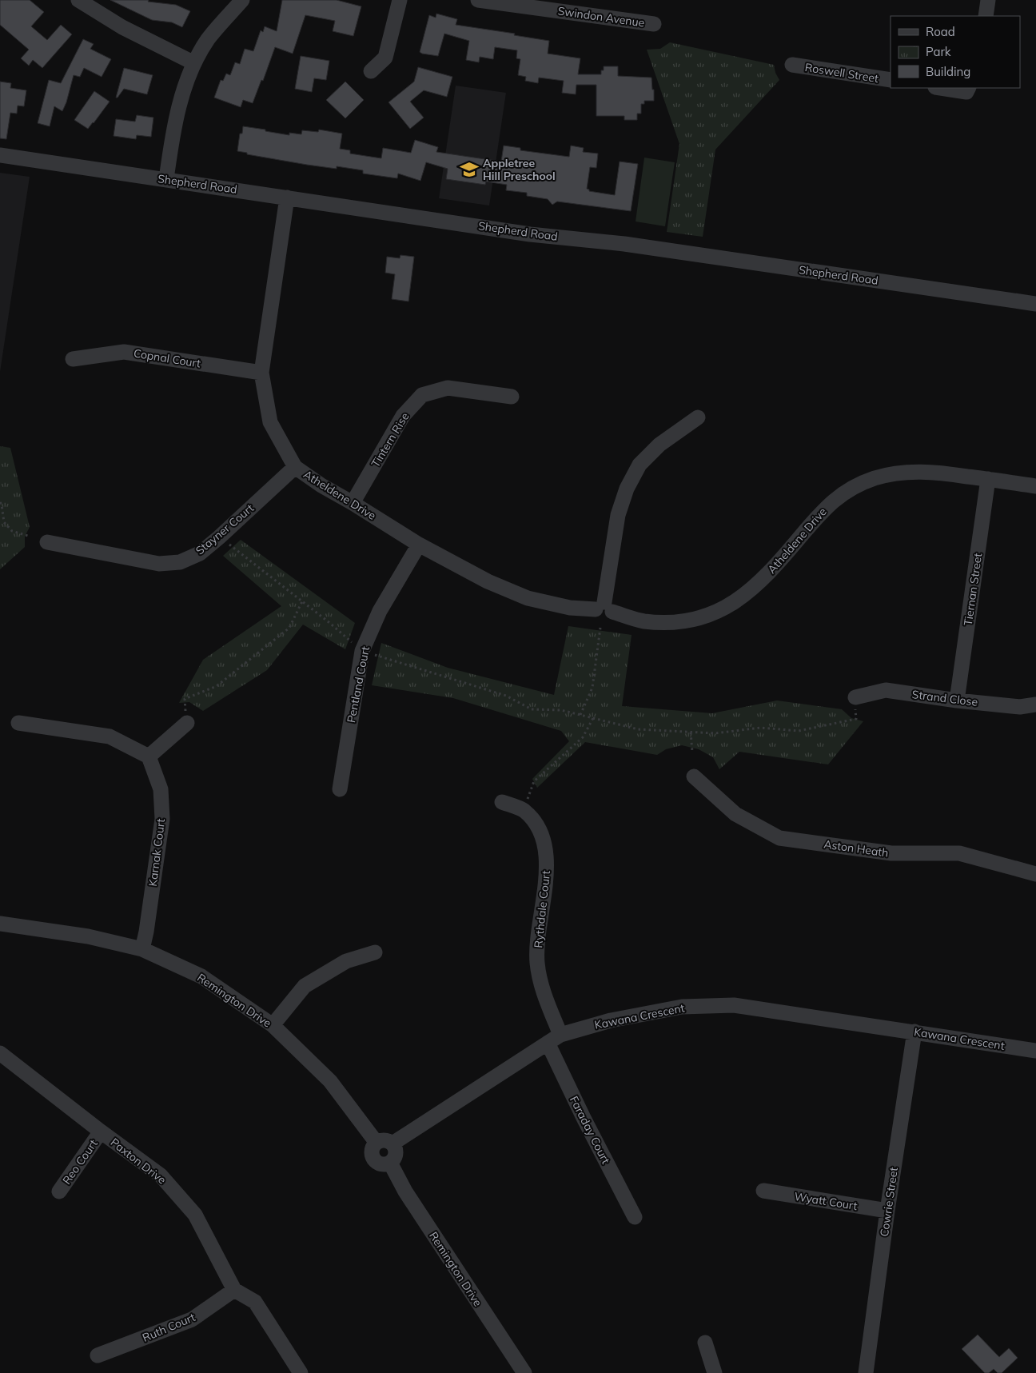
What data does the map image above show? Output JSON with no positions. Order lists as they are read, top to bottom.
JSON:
{
  "streets": {
    "street": [
      "Swindon Avenue",
      "Roswell Street",
      "Shepherd Road",
      "Copnal Court",
      "Tintern Rise",
      "Atheldene Drive",
      "Stayner Court",
      "Tiernan Street",
      "Pentland Court",
      "Strand Close",
      "Aston Heath",
      "Karnak Court",
      "Rythdale Court",
      "Remington Drive",
      "Kawana Crescent",
      "Faraday Court",
      "Paxton Drive",
      "Reo Court",
      "Wyatt Court",
      "Cowrie Street",
      "Ruth Court"
    ]
  },
  "crossings": [
    ["Shepherd Road", "Atheldene Drive"],
    ["Copnal Court", "Atheldene Drive"],
    ["Tintern Rise", "Atheldene Drive"],
    ["Atheldene Drive", "Stayner Court"],
    ["Atheldene Drive", "Tiernan Street"],
    ["Atheldene Drive", "Pentland Court"],
    ["Tiernan Street", "Strand Close"],
    ["Karnak Court", "Remington Drive"],
    ["Rythdale Court", "Kawana Crescent"],
    ["Remington Drive", "Kawana Crescent"],
    ["Kawana Crescent", "Faraday Court"],
    ["Kawana Crescent", "Cowrie Street"],
    ["Paxton Drive", "Reo Court"],
    ["Paxton Drive", "Ruth Court"],
    ["Wyatt Court", "Cowrie Street"]
  ],
  "places": {
    "school or university": ["Appletree Hill Preschool"]
  },
  "legend": ["Road", "Park", "Building"]
}
